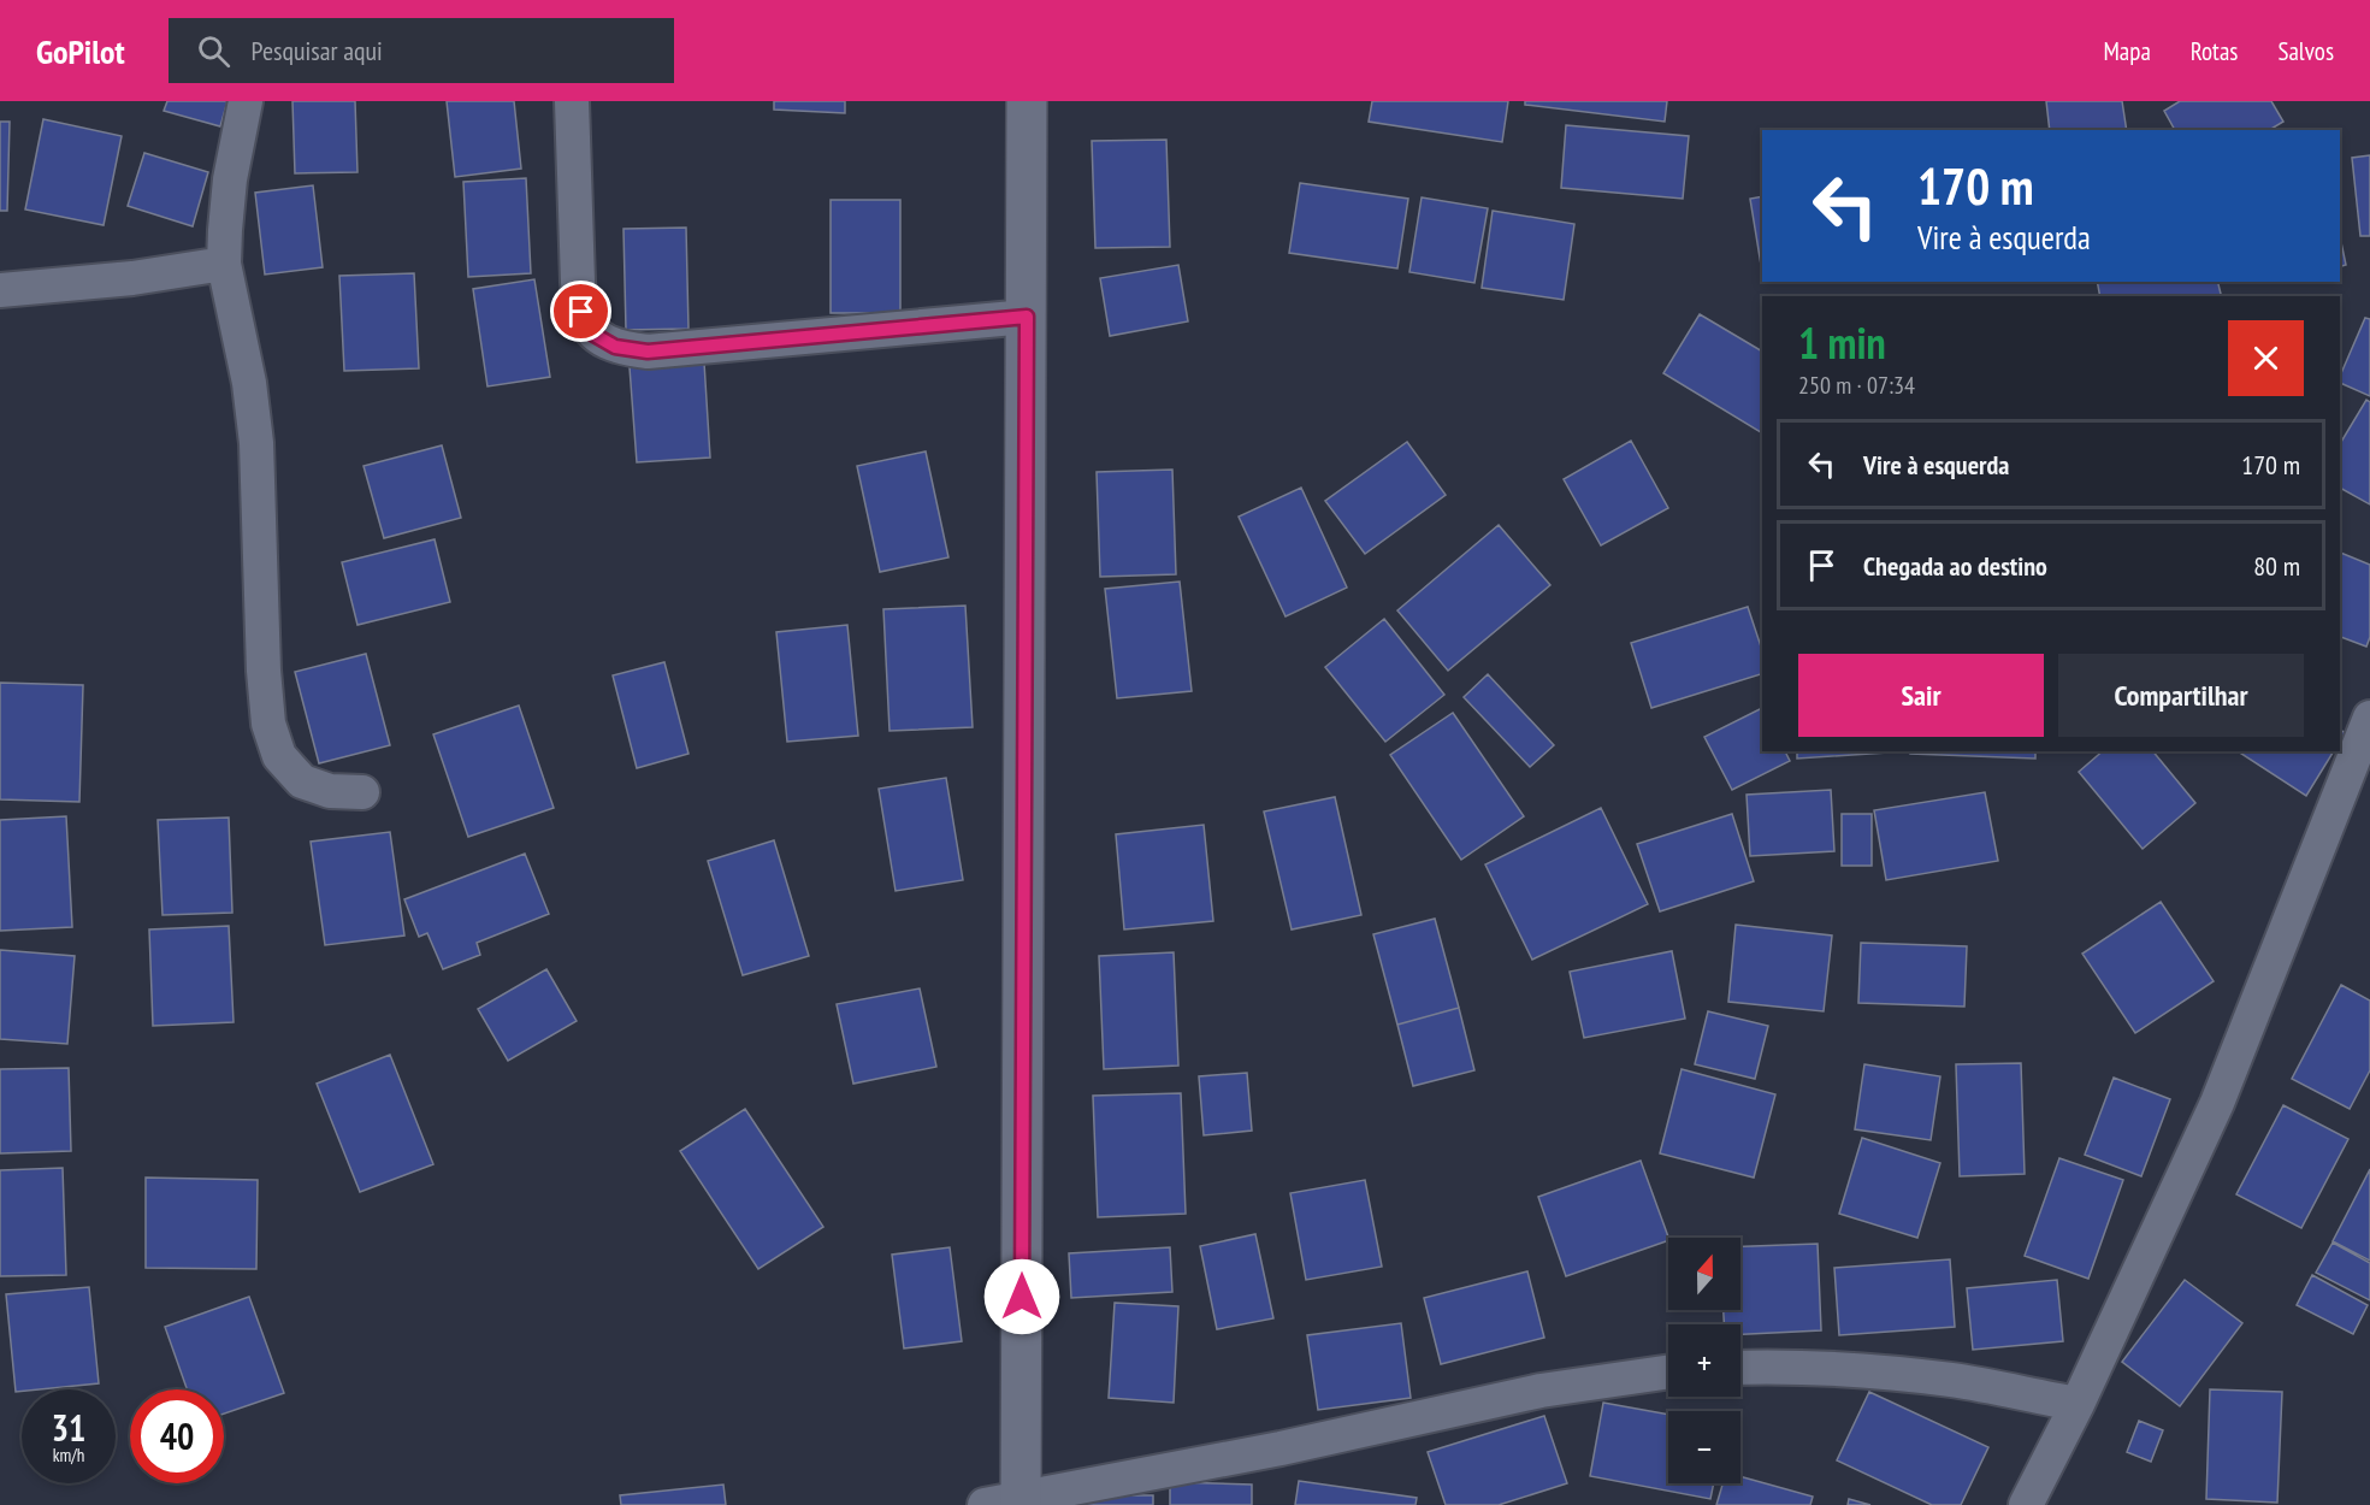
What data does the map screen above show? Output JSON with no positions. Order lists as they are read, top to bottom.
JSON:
{
  "north": "top",
  "page": {
    "header": "GoPilot",
    "search": "Pesquisar aqui",
    "nav": ["Mapa", "Rotas", "Salvos"],
    "turn": ["170 m", "Vire à esquerda"],
    "heading": ["1 min", "250 m · 07:34"],
    "list": [
      {
        "name": "Vire à esquerda",
        "value": "170 m"
      },
      {
        "name": "Chegada ao destino",
        "value": "80 m"
      }
    ],
    "buttons": ["Sair", "Compartilhar"],
    "map_buttons": ["+", "−"],
    "speed": "31 km/h",
    "limit": "40"
  }
}
